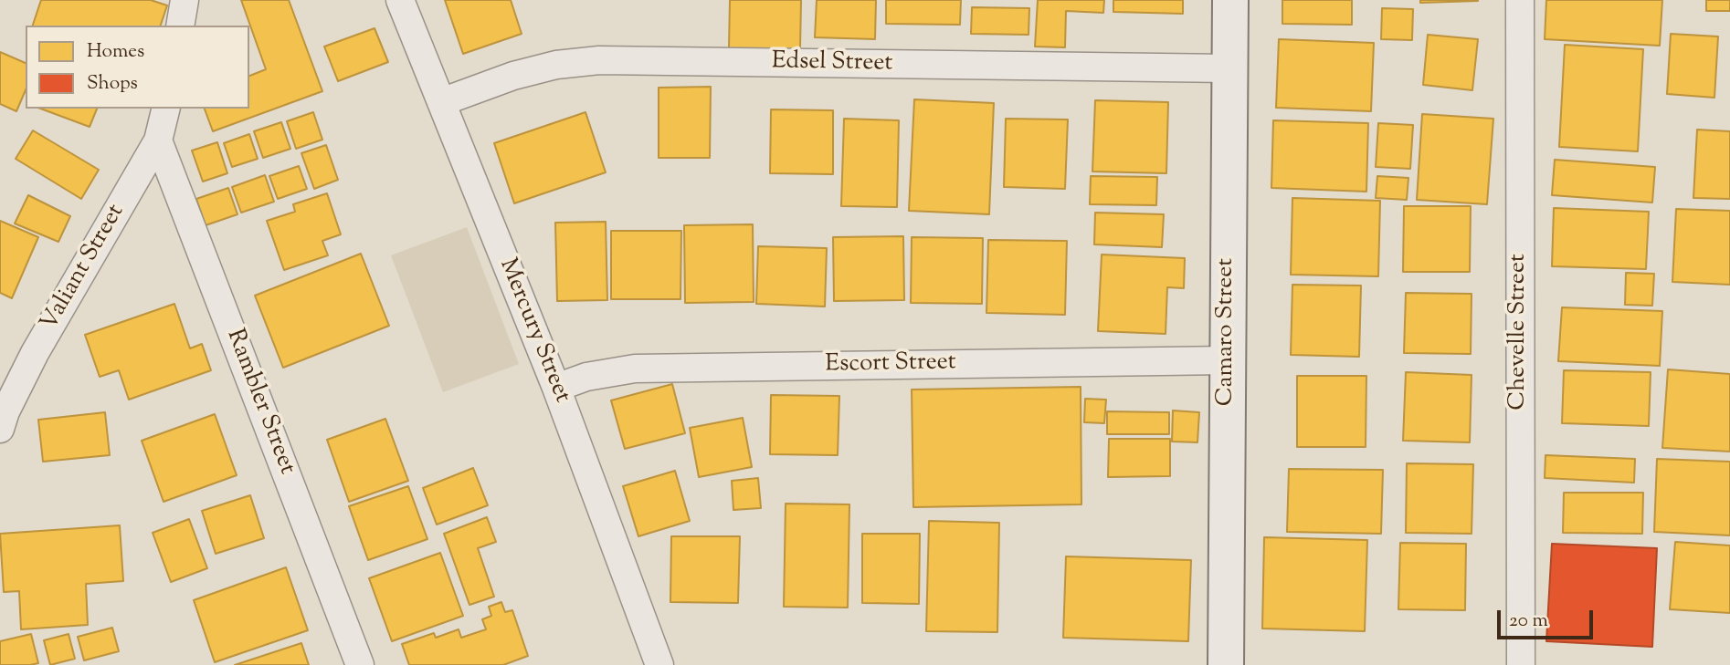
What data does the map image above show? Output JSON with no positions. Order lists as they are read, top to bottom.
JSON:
{
  "streets": {
    "street": [
      "Edsel Street",
      "Valiant Street",
      "Mercury Street",
      "Camaro Street",
      "Chevelle Street",
      "Escort Street",
      "Rambler Street"
    ]
  },
  "crossings": [
    ["Edsel Street", "Mercury Street"],
    ["Edsel Street", "Camaro Street"],
    ["Valiant Street", "Rambler Street"],
    ["Mercury Street", "Escort Street"],
    ["Camaro Street", "Escort Street"]
  ],
  "legend": ["Homes", "Shops"],
  "scale_bar": "20 m"
}
